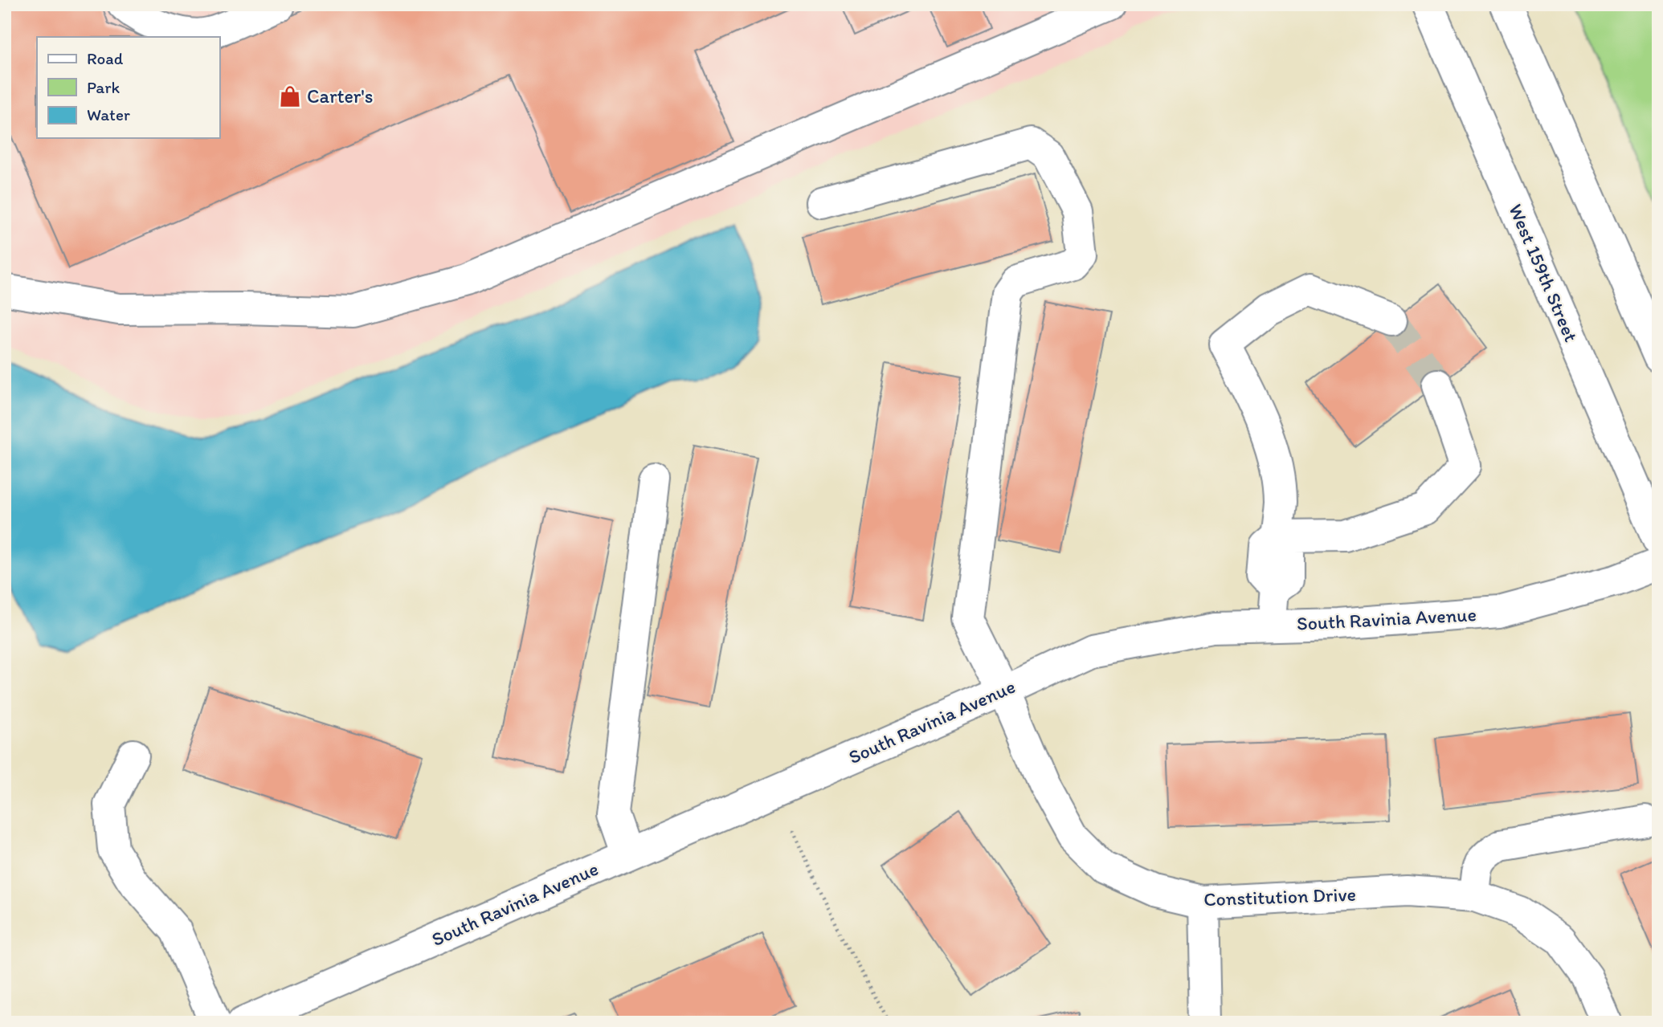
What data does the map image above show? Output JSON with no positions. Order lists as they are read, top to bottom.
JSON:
{
  "streets": {
    "street": ["West 159th Street", "South Ravinia Avenue", "Constitution Drive"]
  },
  "crossings": [
    ["South Ravinia Avenue", "Constitution Drive"]
  ],
  "places": {
    "shop": ["Carter's"]
  },
  "legend": ["Road", "Park", "Water"]
}
